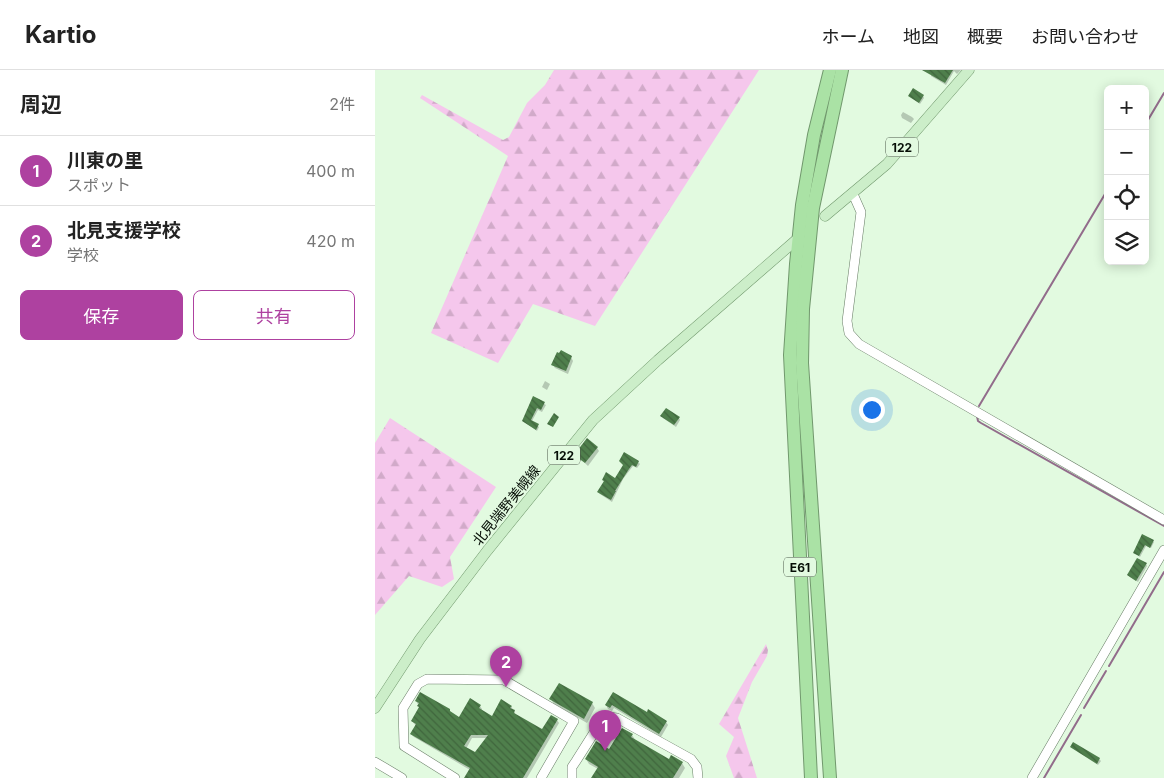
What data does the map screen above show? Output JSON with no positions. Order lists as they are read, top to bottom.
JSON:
{
  "streets": {
    "highway": ["E61"],
    "main road": ["122", "北見端野美幌線"]
  },
  "page": {
    "header": "Kartio",
    "nav": [
      "ホーム",
      "地図",
      "概要",
      "お問い合わせ"
    ],
    "heading": ["周辺", "2件"],
    "map_buttons": ["+", "−"],
    "list": [
      {
        "mark": "1",
        "name": "川東の里",
        "note": "スポット",
        "value": "400 m"
      },
      {
        "mark": "2",
        "name": "北見支援学校",
        "note": "学校",
        "value": "420 m"
      }
    ],
    "buttons": ["保存", "共有"],
    "pins": ["2", "1"]
  }
}
